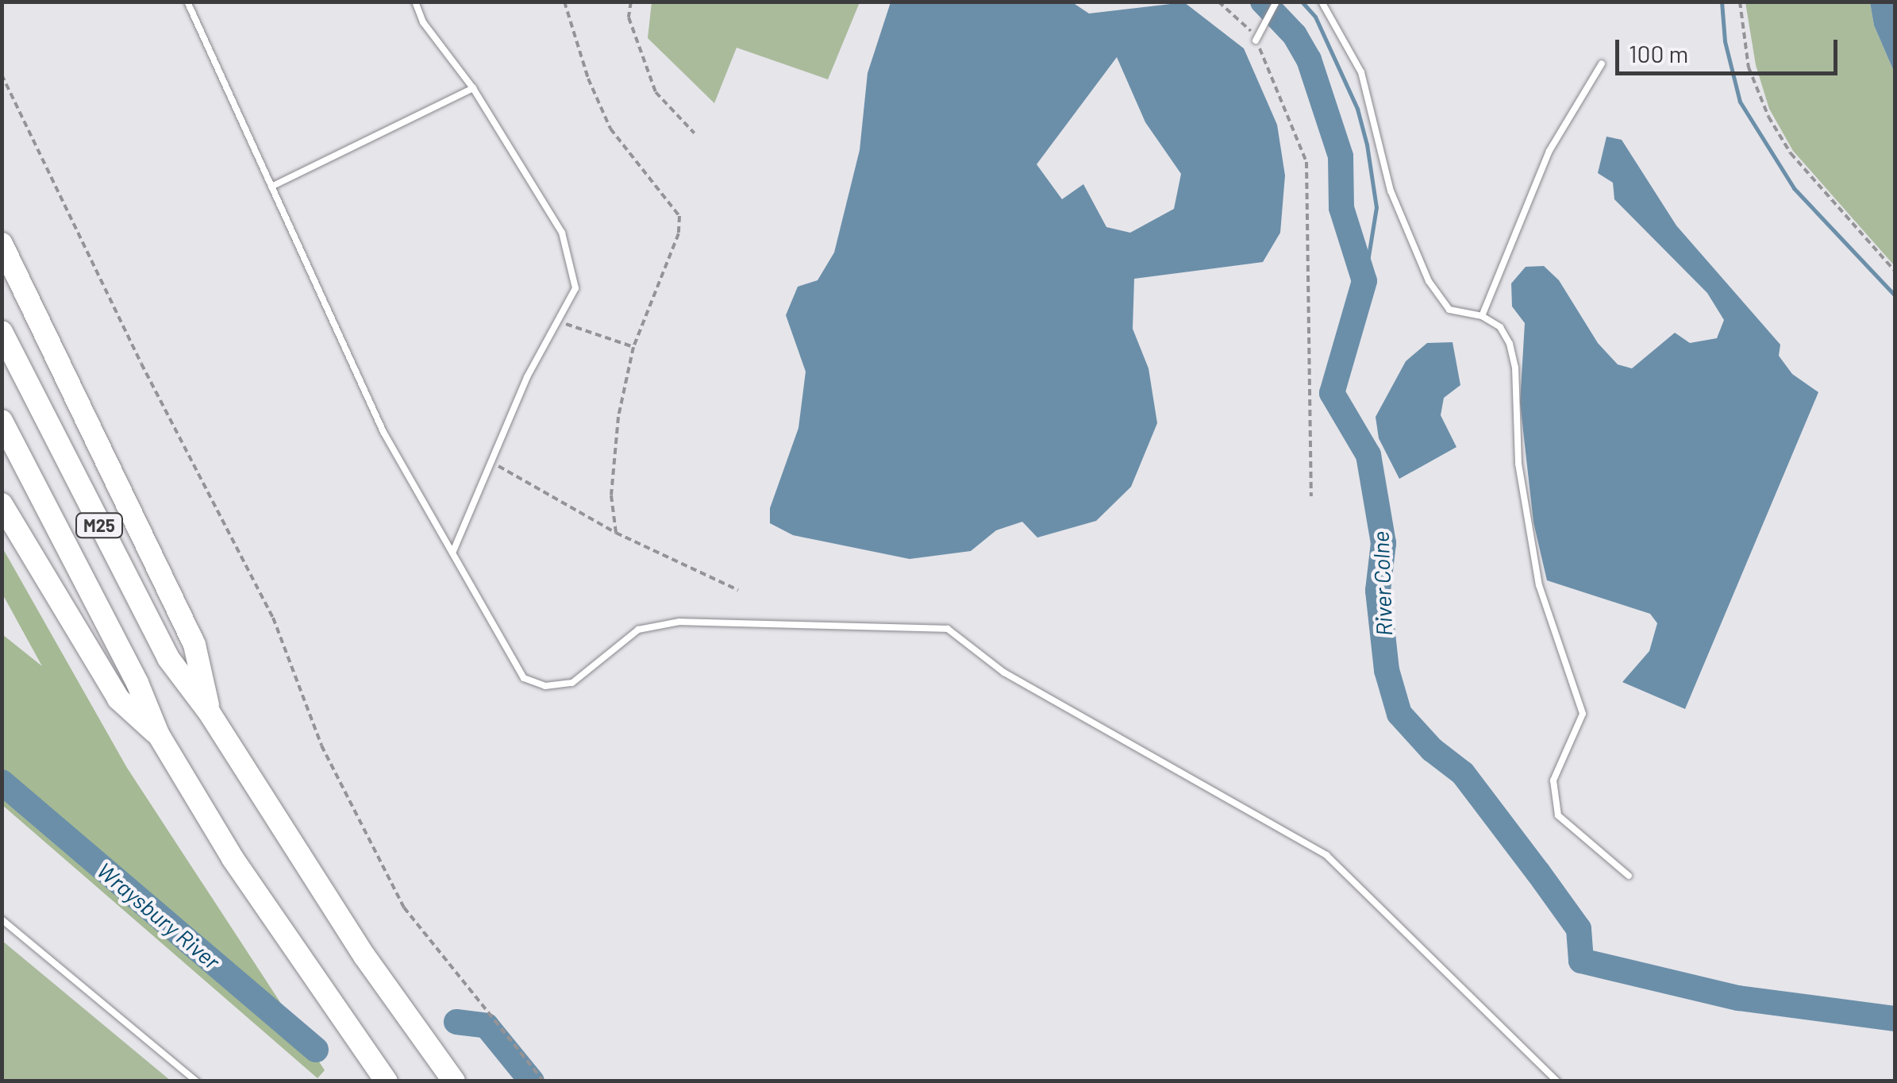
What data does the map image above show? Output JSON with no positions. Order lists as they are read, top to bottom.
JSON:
{
  "streets": {
    "highway": ["M25"]
  },
  "water": ["River Colne", "Wraysbury River"],
  "scale_bar": "100 m"
}
